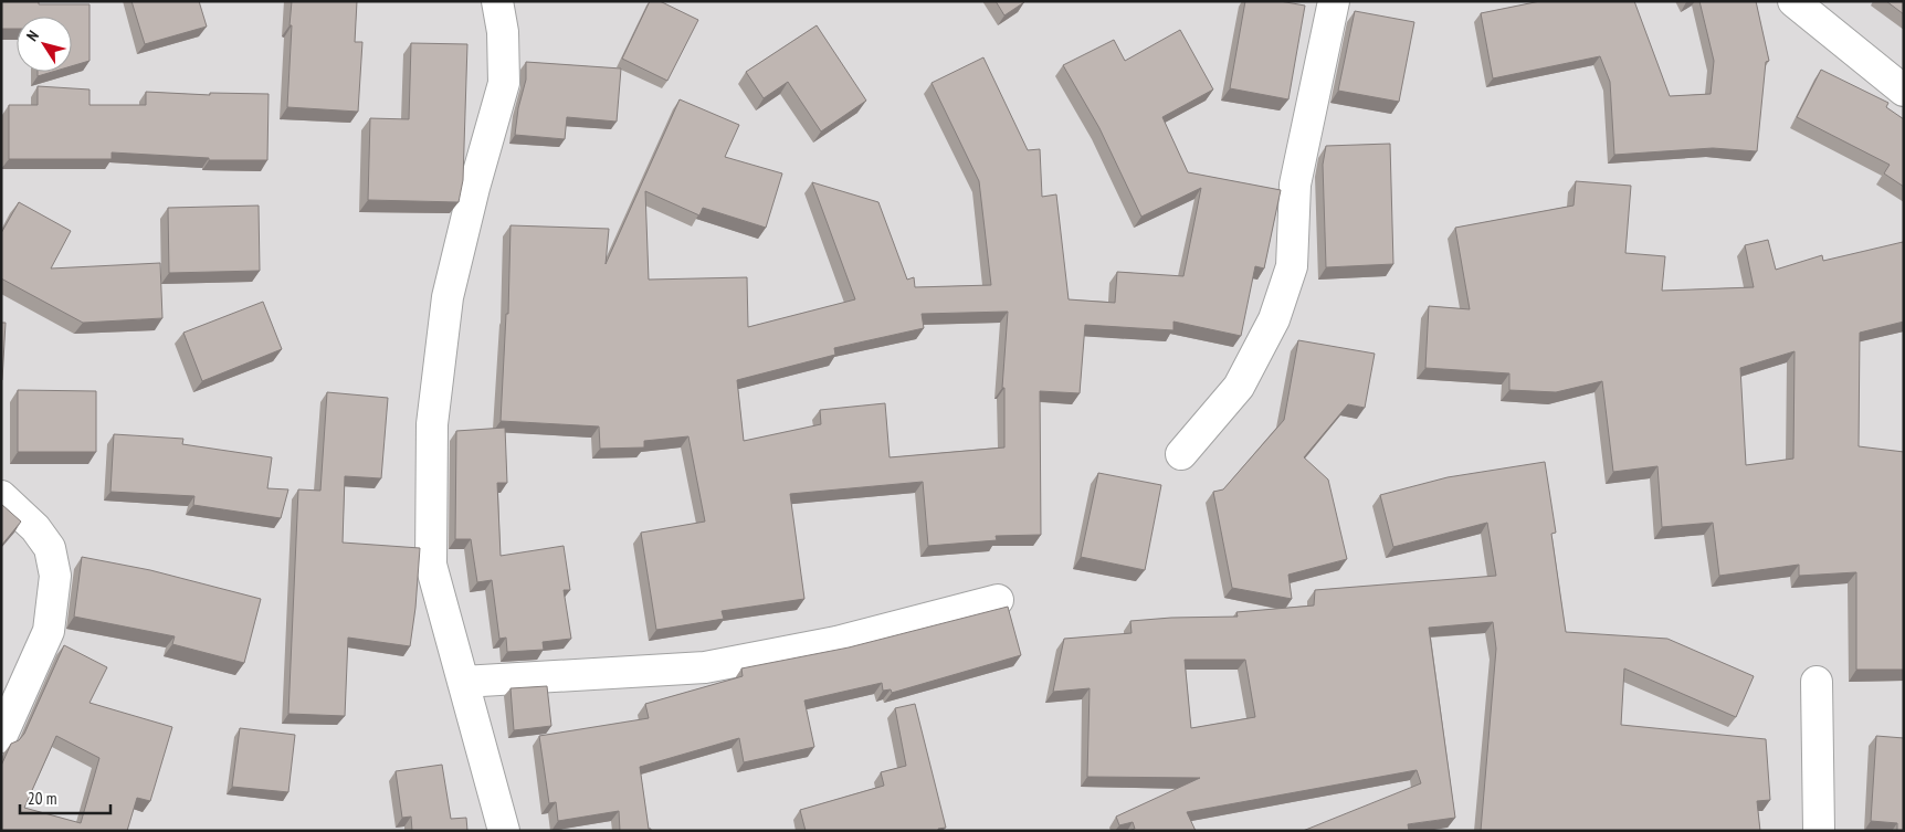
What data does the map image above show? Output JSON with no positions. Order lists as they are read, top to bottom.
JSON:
{
  "scale_bar": "20 m",
  "north": "top left"
}
